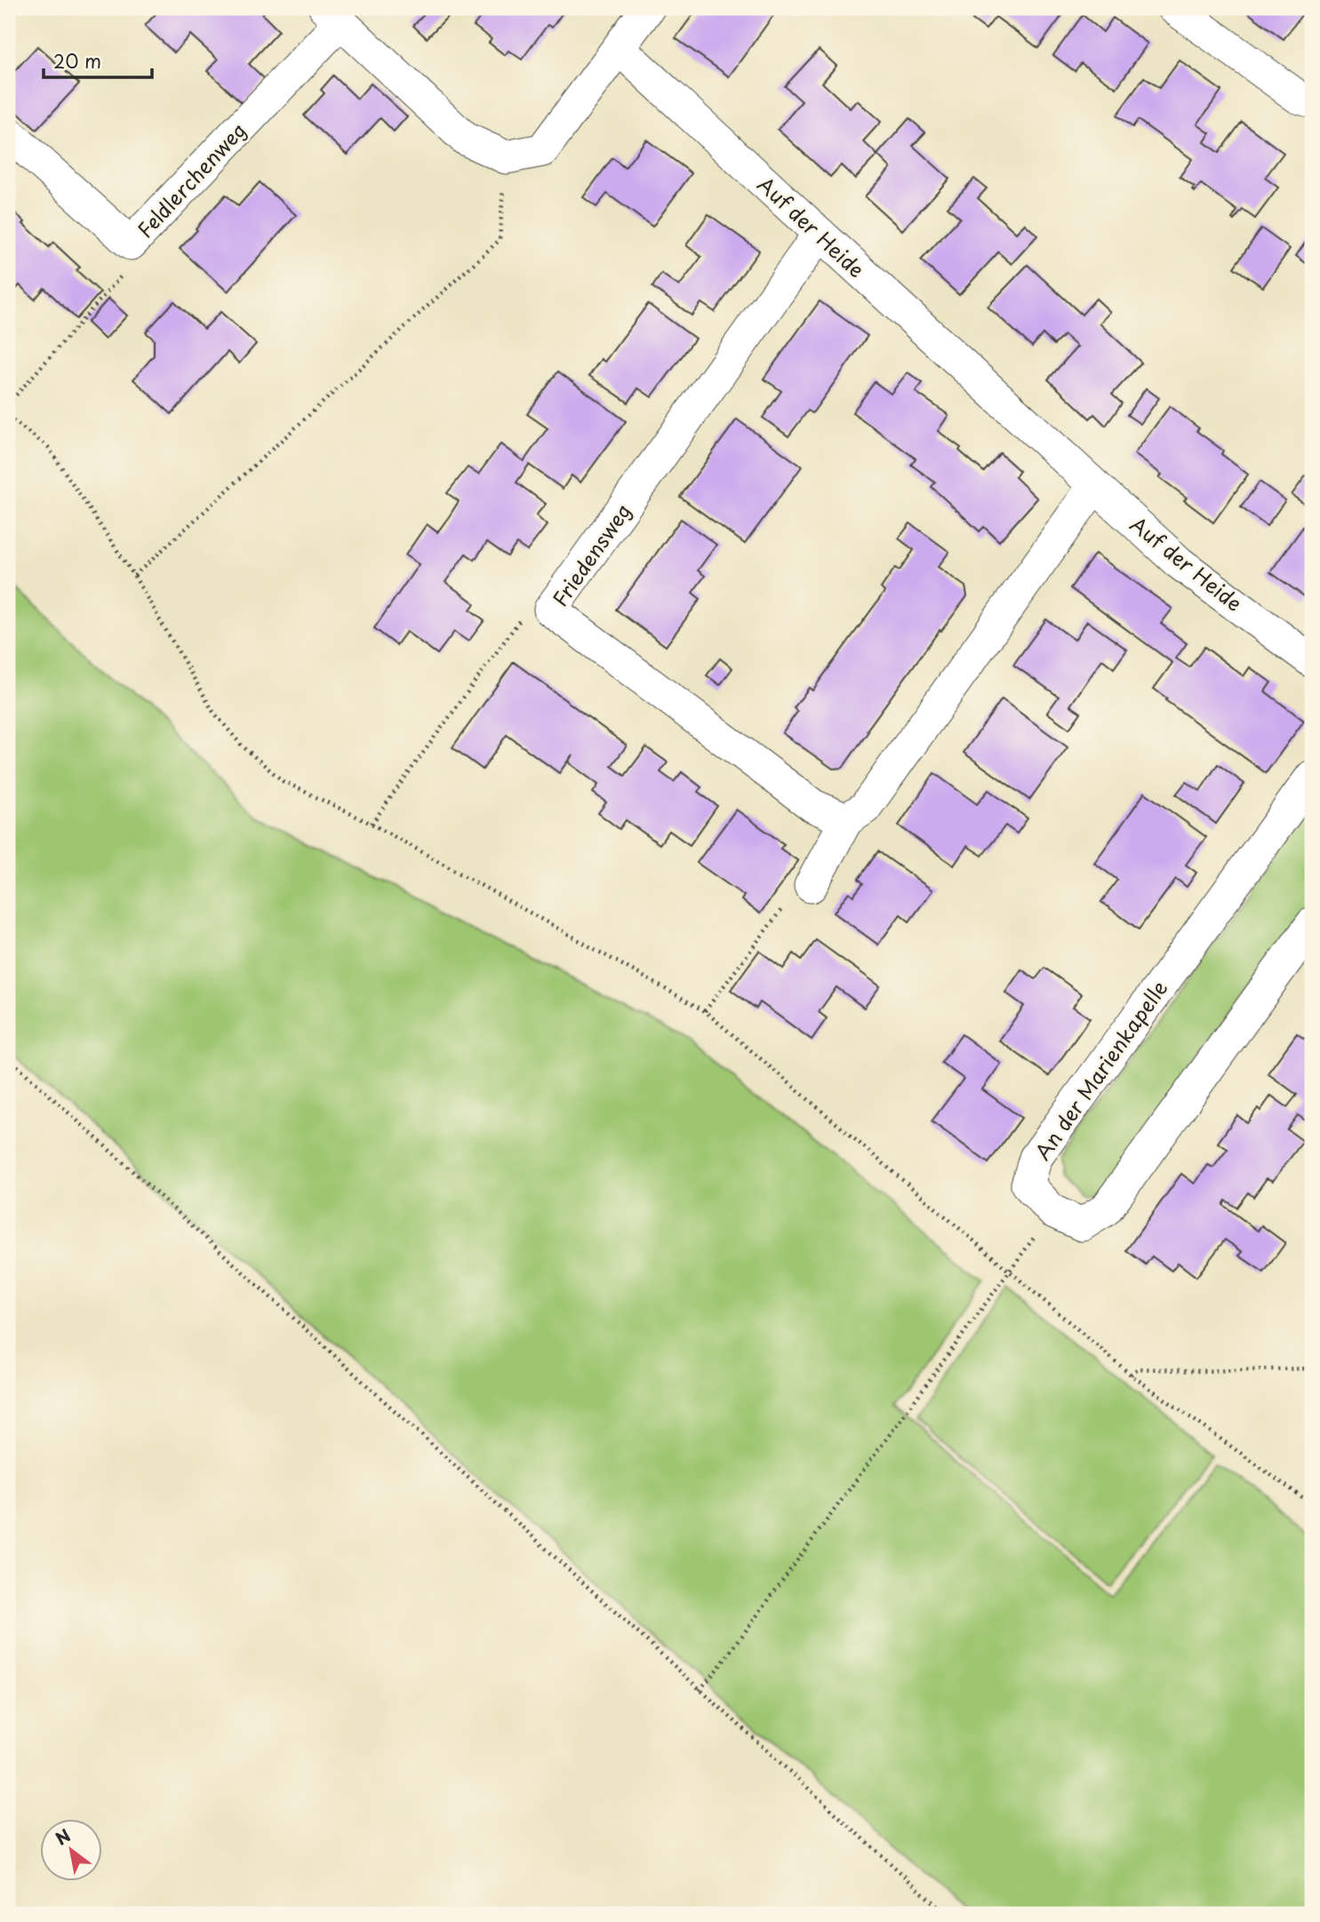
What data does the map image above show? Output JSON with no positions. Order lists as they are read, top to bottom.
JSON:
{
  "streets": {
    "street": [
      "Feldlerchenweg",
      "Auf der Heide",
      "Friedensweg",
      "An der Marienkapelle"
    ]
  },
  "crossings": [
    ["Auf der Heide", "Friedensweg"]
  ],
  "scale_bar": "20 m",
  "north": "top left"
}
